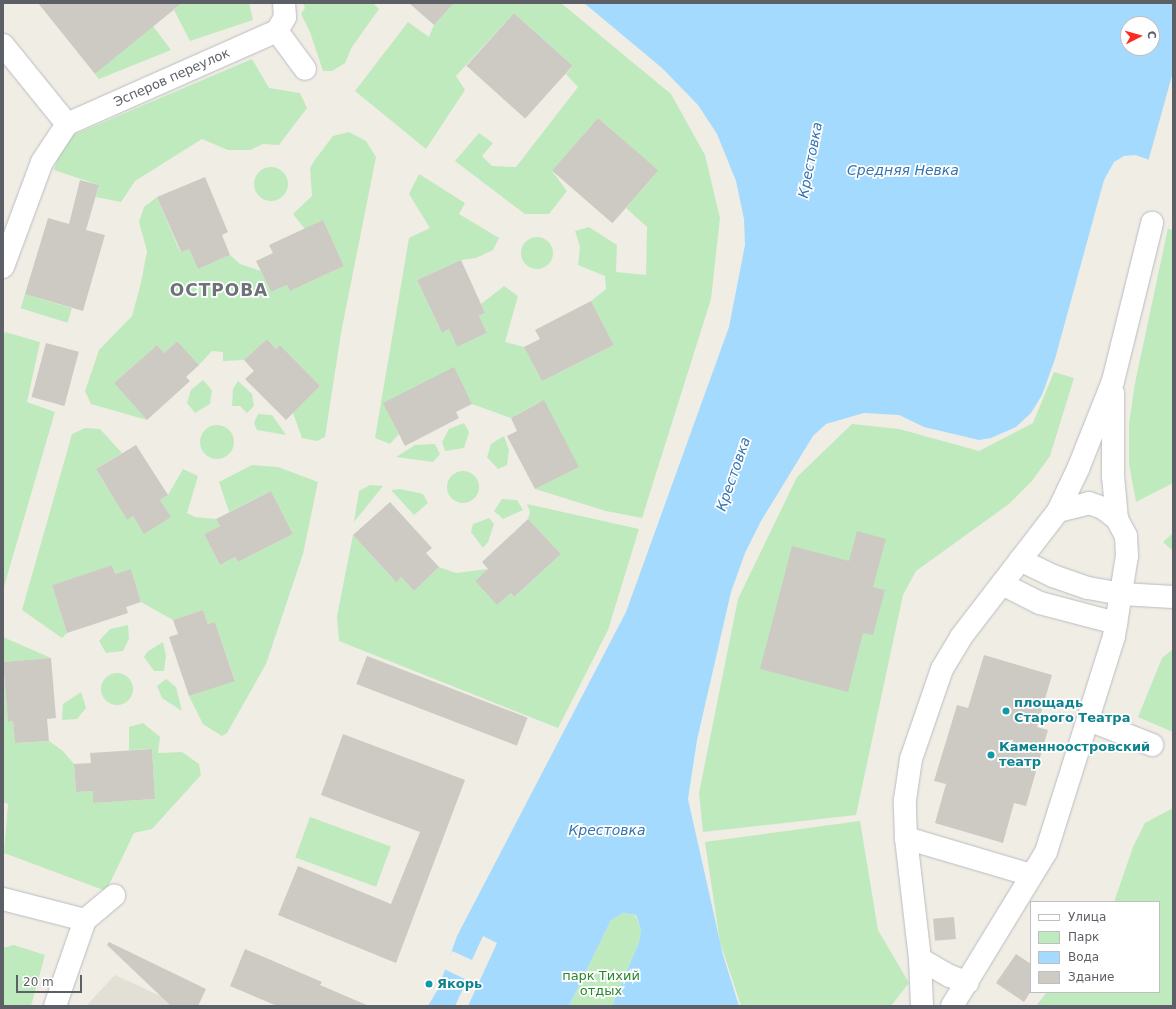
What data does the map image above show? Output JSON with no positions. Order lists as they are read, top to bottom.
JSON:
{
  "streets": {
    "street": ["Эсперов переулок"]
  },
  "districts": ["ОСТРОВА"],
  "water": ["Крестовка", "Средняя Невка"],
  "parks": ["парк Тихий отдых"],
  "places": ["площадь Старого Театра", "Каменноостровский театр", "Якорь"],
  "legend": [
    "Улица",
    "Парк",
    "Вода",
    "Здание"
  ],
  "scale_bar": "20 m",
  "north": "right"
}
